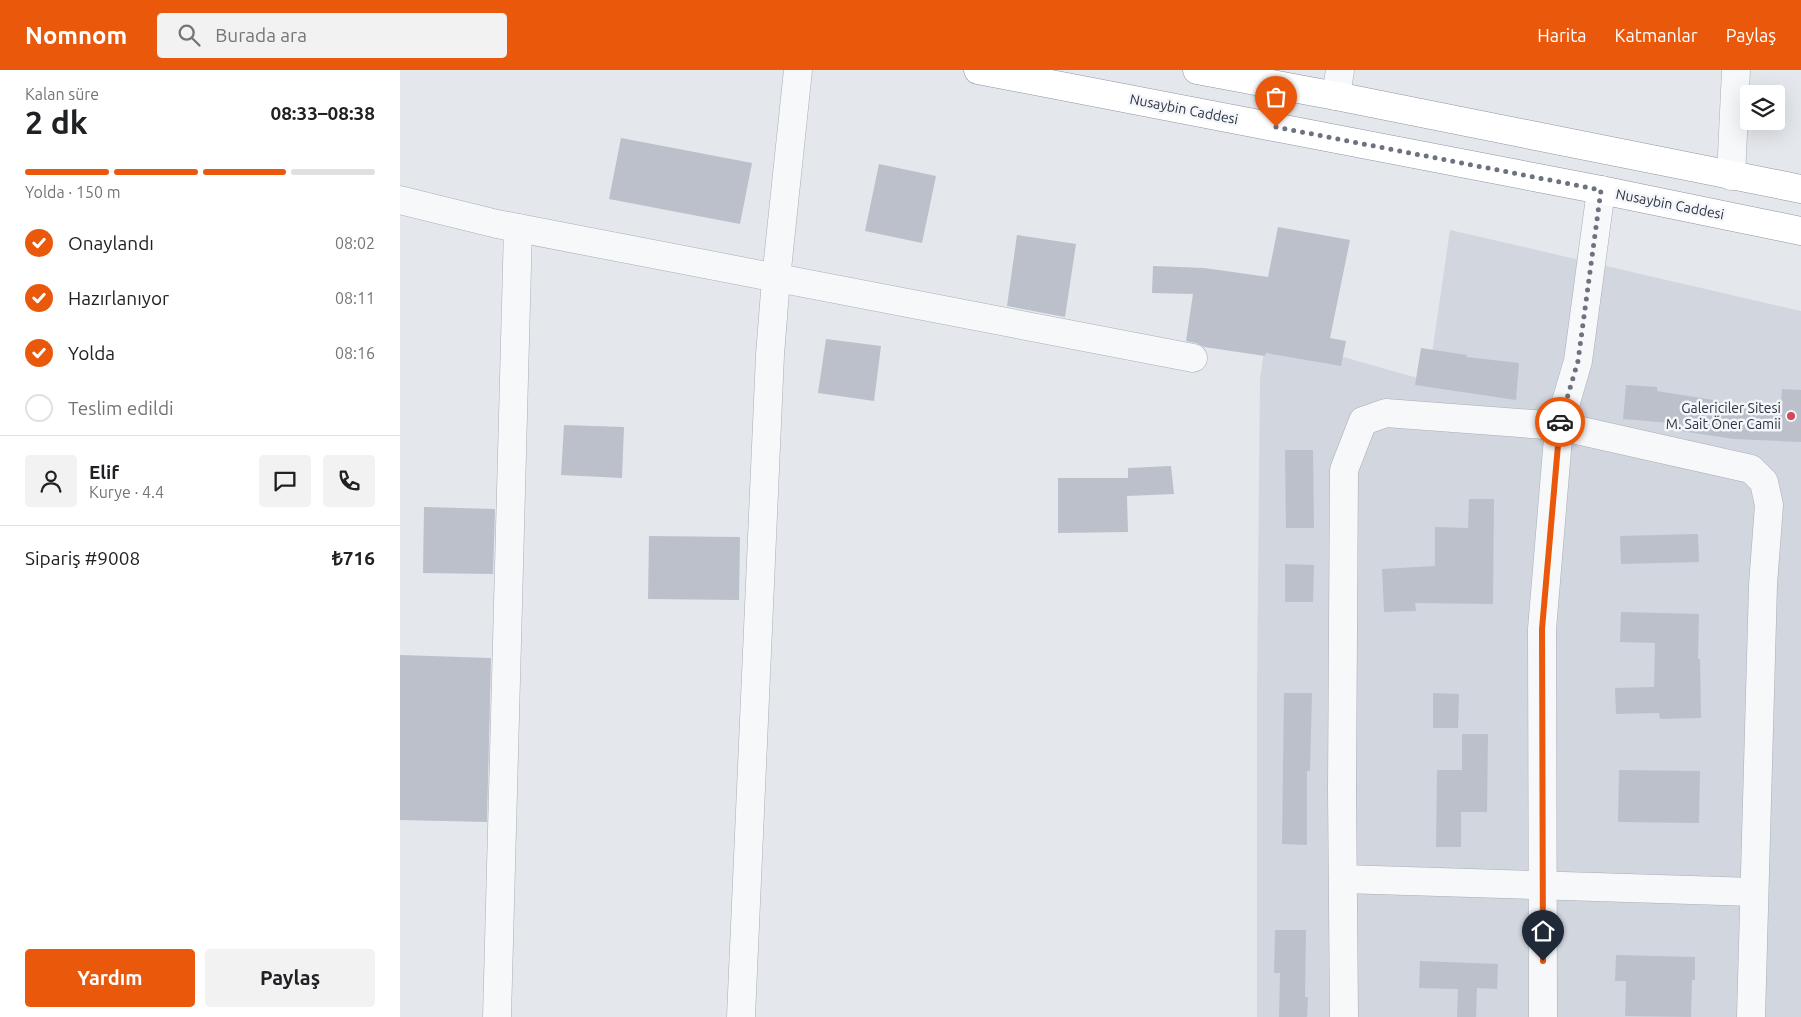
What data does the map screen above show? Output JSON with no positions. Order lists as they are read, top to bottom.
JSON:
{
  "streets": {
    "highway": ["Nusaybin Caddesi"]
  },
  "places": ["Galericiler Sitesi M. Sait Öner Camii"],
  "page": {
    "header": "Nomnom",
    "search": "Burada ara",
    "nav": ["Harita", "Katmanlar", "Paylaş"],
    "heading": ["2 dk", "Kalan süre", "08:33–08:38"],
    "panel": [
      "Elif",
      "Kurye · 4.4",
      "Sipariş #9008",
      "₺716"
    ],
    "bar": "Yolda · 150 m",
    "list": [
      ["Onaylandı", "08:02"],
      ["Hazırlanıyor", "08:11"],
      ["Yolda", "08:16"],
      "Teslim edildi"
    ],
    "buttons": ["Yardım", "Paylaş"]
  }
}
